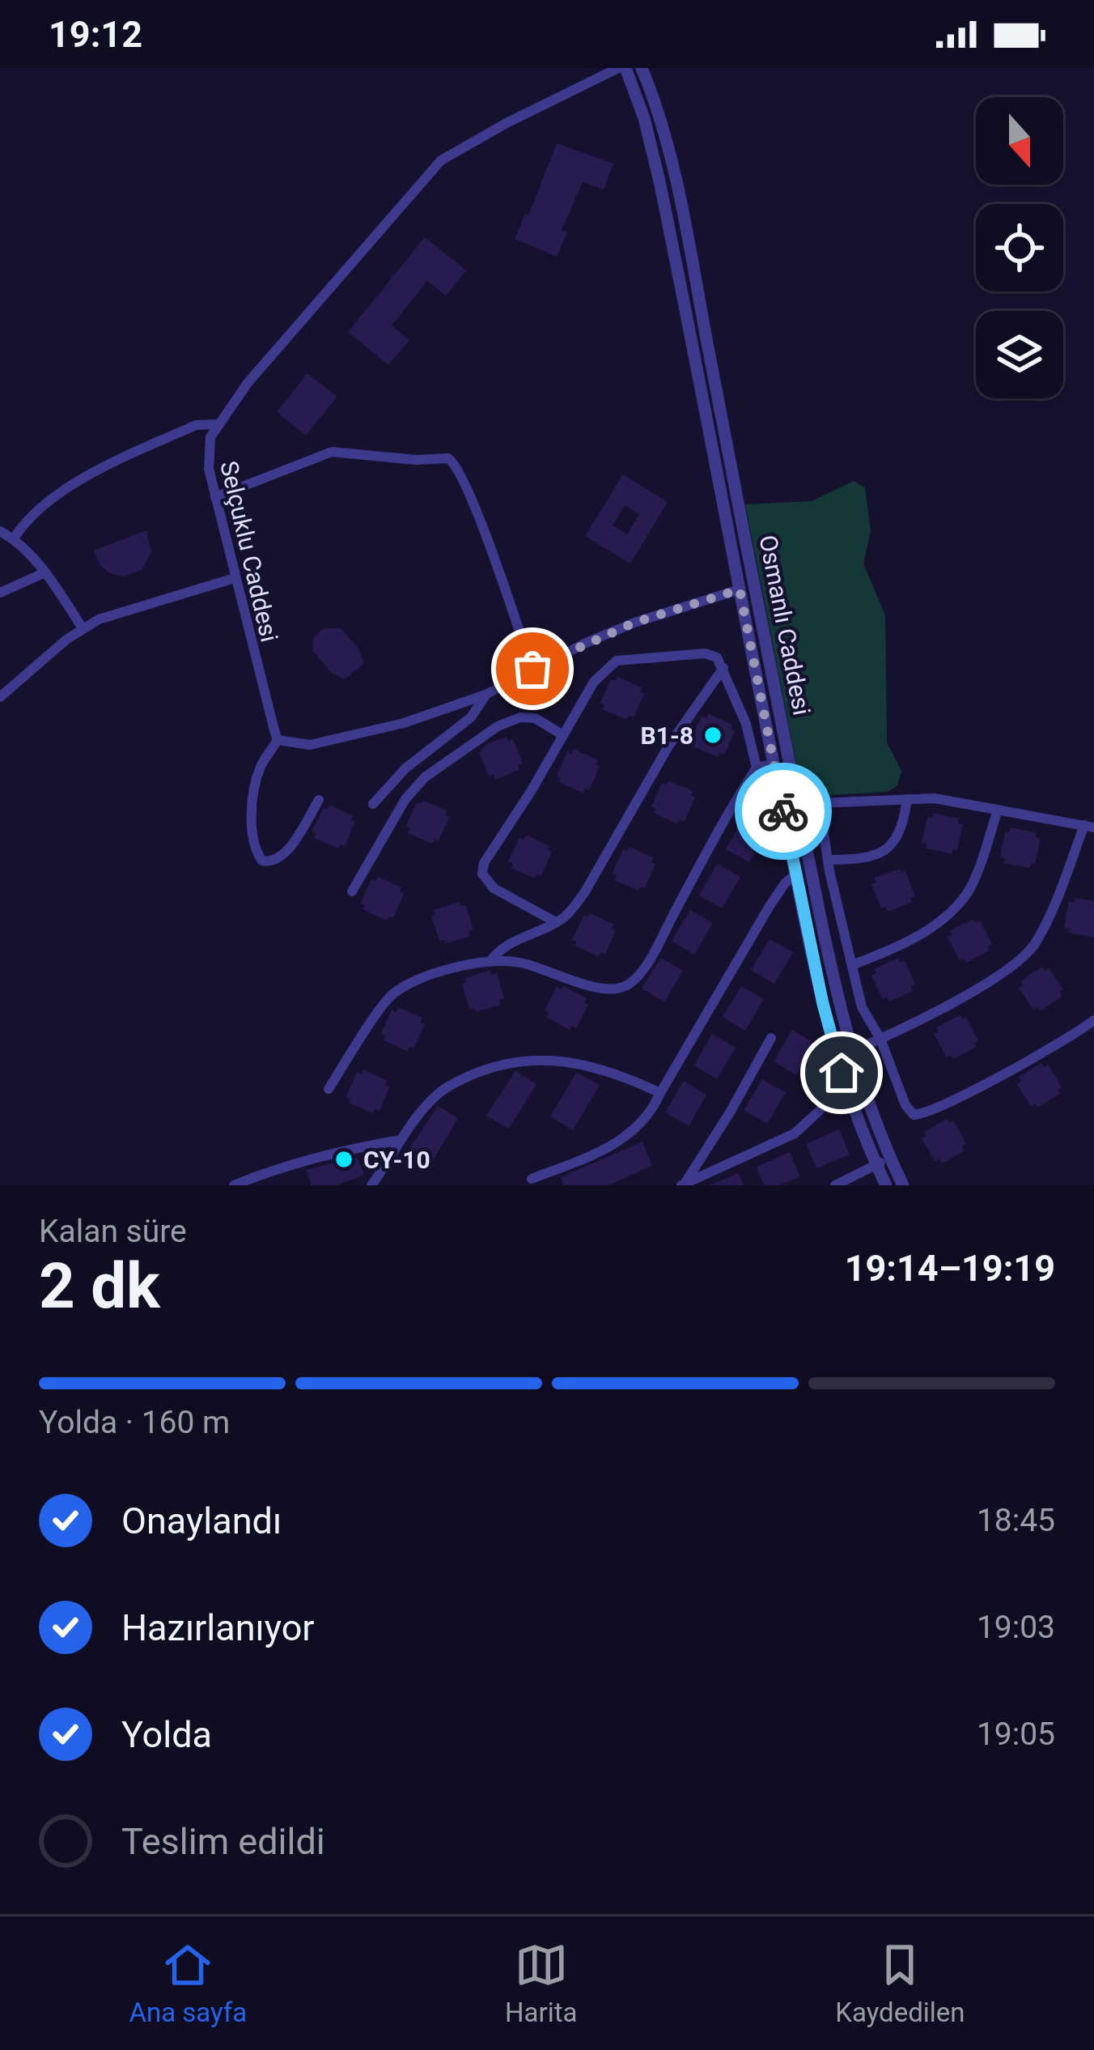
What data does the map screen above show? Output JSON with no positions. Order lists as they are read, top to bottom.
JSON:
{
  "streets": {
    "street": ["Selçuklu Caddesi", "Osmanlı Caddesi"]
  },
  "crossings": [
    ["Selçuklu Caddesi", "Osmanlı Caddesi"]
  ],
  "places": ["B1-8", "CY-10"],
  "north": "bottom",
  "page": {
    "status": "19:12",
    "heading": ["2 dk", "Kalan süre", "19:14–19:19"],
    "bar": "Yolda · 160 m",
    "list": [
      ["Onaylandı", "18:45"],
      ["Hazırlanıyor", "19:03"],
      ["Yolda", "19:05"],
      "Teslim edildi"
    ],
    "tabs": ["Ana sayfa", "Harita", "Kaydedilen"]
  }
}
